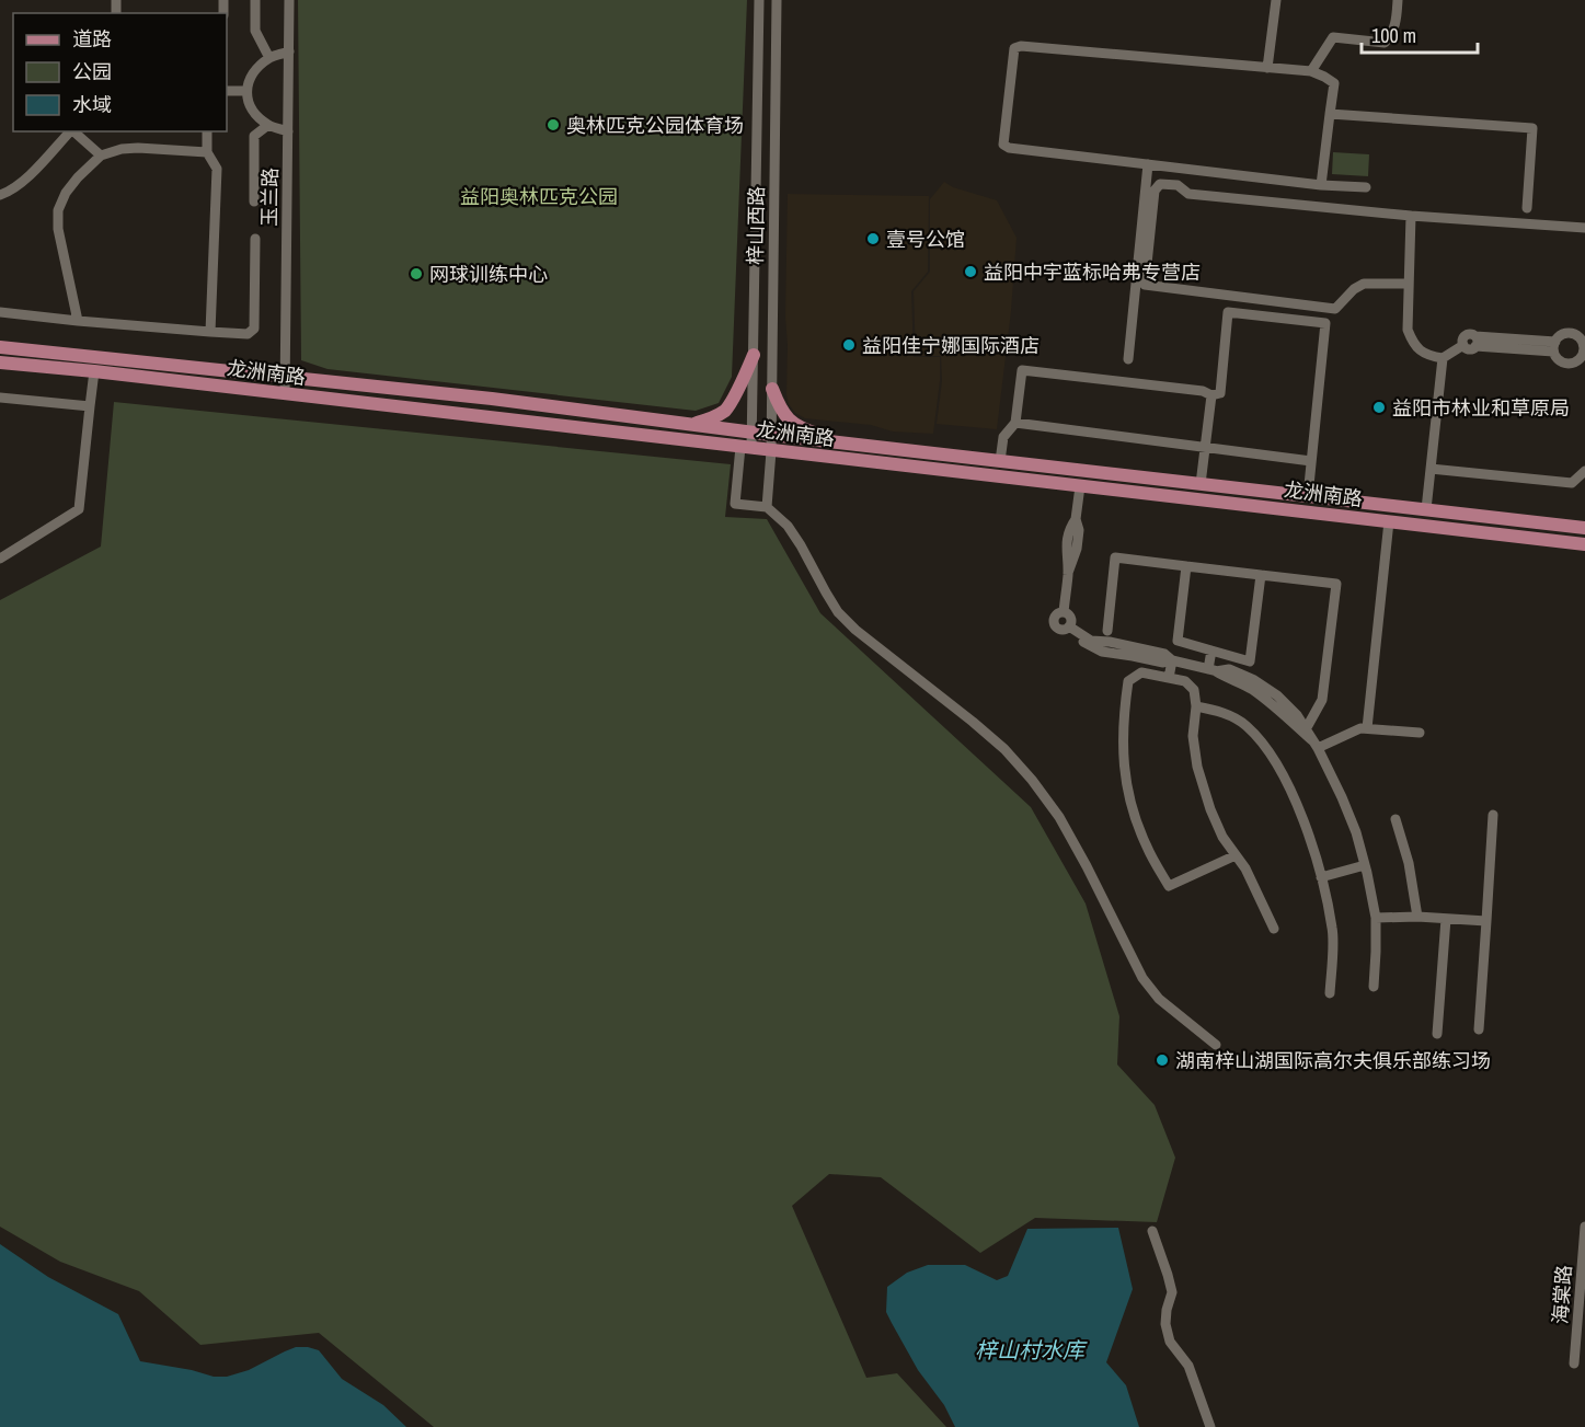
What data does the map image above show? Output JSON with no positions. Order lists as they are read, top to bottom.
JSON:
{
  "streets": {
    "main road": ["龙洲南路"],
    "street": ["玉兰路", "梓山西路", "海棠路"]
  },
  "crossings": [
    ["玉兰路", "龙洲南路"],
    ["梓山西路", "龙洲南路"]
  ],
  "water": ["梓山村水库"],
  "parks": ["益阳奥林匹克公园"],
  "places": [
    "奥林匹克公园体育场",
    "壹号公馆",
    "益阳中宇蓝标哈弗专营店",
    "网球训练中心",
    "益阳佳宁娜国际酒店",
    "益阳市林业和草原局",
    "湖南梓山湖国际高尔夫俱乐部练习场"
  ],
  "legend": ["道路", "公园", "水域"],
  "scale_bar": "100 m"
}
